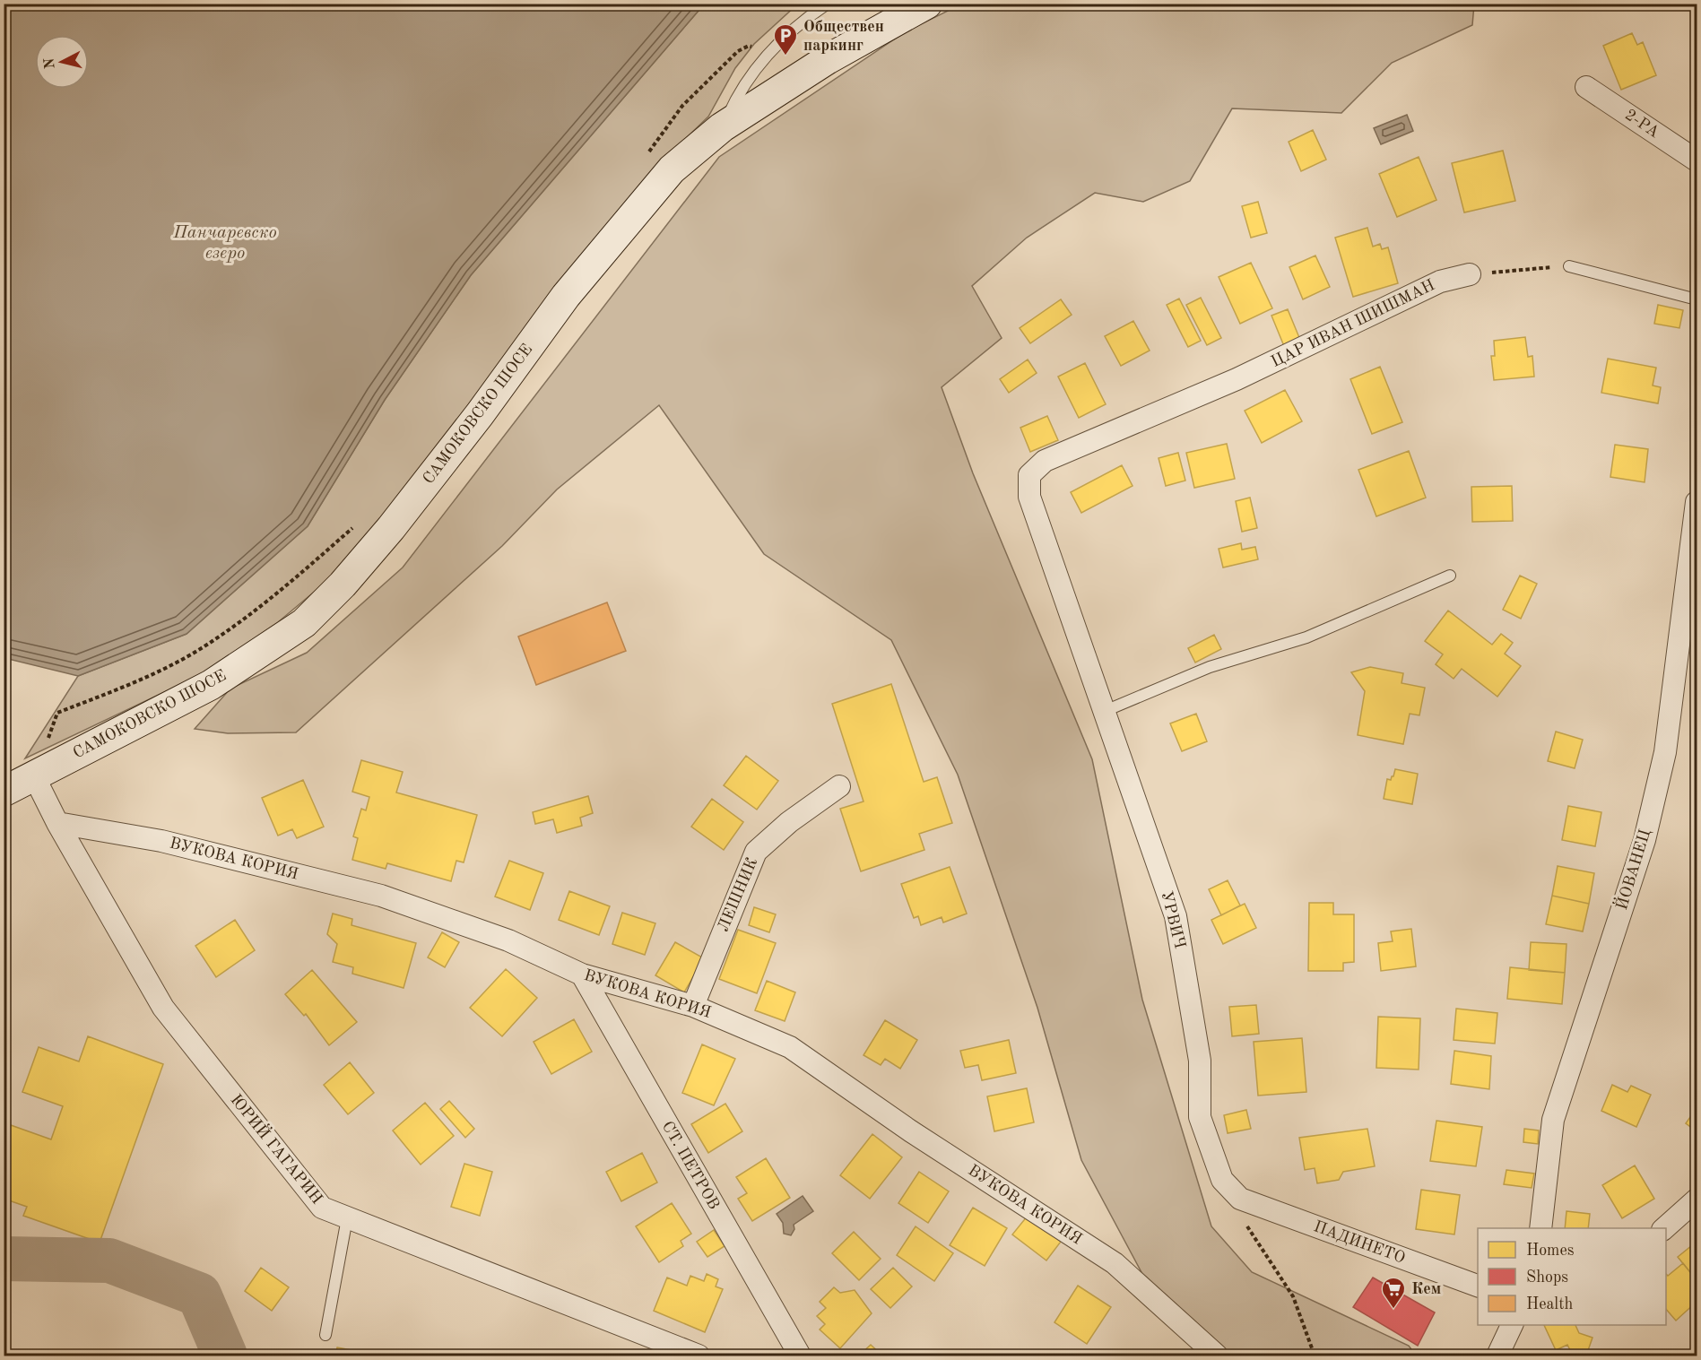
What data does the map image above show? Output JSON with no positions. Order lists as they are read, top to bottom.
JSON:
{
  "streets": {
    "main road": ["САМОКОВСКО ШОСЕ"],
    "street": [
      "2-РА",
      "ЦАР ИВАН ШИШМАН",
      "ВУКОВА КОРИЯ",
      "ЙОВАНЕЦ",
      "ЛЕШНИК",
      "УРВИЧ",
      "ЮРИЙ ГАГАРИН",
      "СТ. ПЕТРОВ",
      "ПАДИНЕТО"
    ]
  },
  "crossings": [
    ["ЦАР ИВАН ШИШМАН", "УРВИЧ"],
    ["САМОКОВСКО ШОСЕ", "ЮРИЙ ГАГАРИН"],
    ["ВУКОВА КОРИЯ", "ЛЕШНИК"],
    ["ВУКОВА КОРИЯ", "ЮРИЙ ГАГАРИН"],
    ["ВУКОВА КОРИЯ", "СТ. ПЕТРОВ"],
    ["УРВИЧ", "ПАДИНЕТО"]
  ],
  "water": ["Панчаревско езеро"],
  "places": {
    "parking": ["Обществен паркинг"],
    "supermarket": ["Кем"]
  },
  "legend": ["Homes", "Shops", "Health"],
  "north": "left"
}
